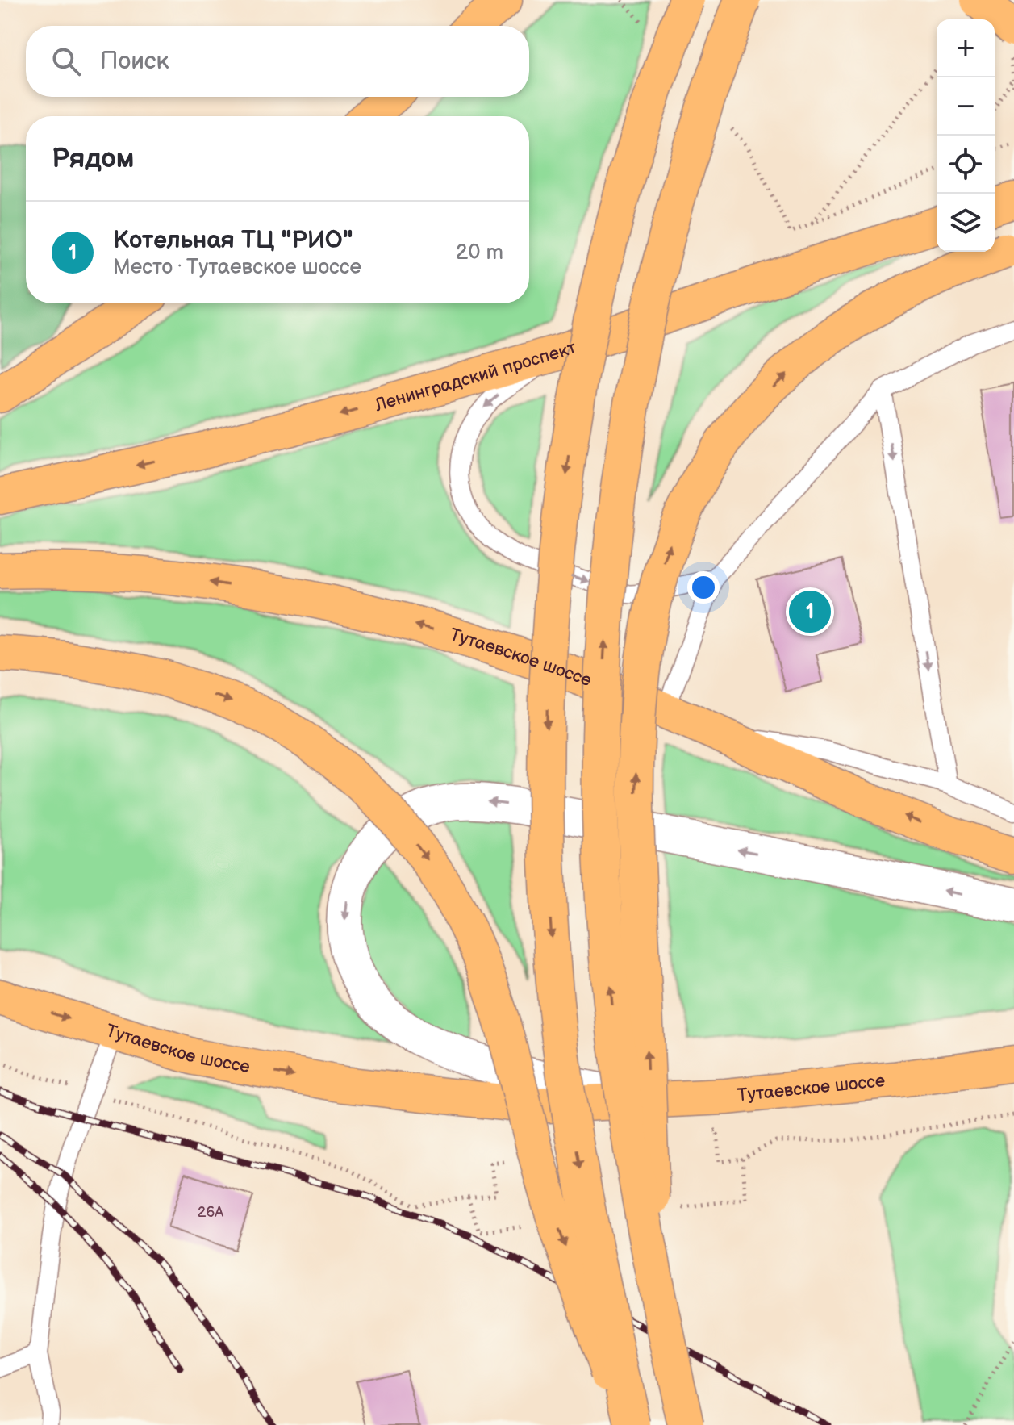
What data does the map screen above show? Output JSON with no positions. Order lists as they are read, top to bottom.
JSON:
{
  "streets": {
    "main road": ["Ленинградский проспект", "Тутаевское шоссе"]
  },
  "one_way": ["Ленинградский проспект"],
  "house_numbers": ["26А"],
  "page": {
    "map_buttons": ["+", "−"],
    "search": "Поиск",
    "heading": "Рядом",
    "list": [
      {
        "mark": "1",
        "name": "Котельная ТЦ \"РИО\"",
        "note": "Место · Тутаевское шоссе",
        "value": "20 m"
      }
    ],
    "pins": "1"
  }
}
